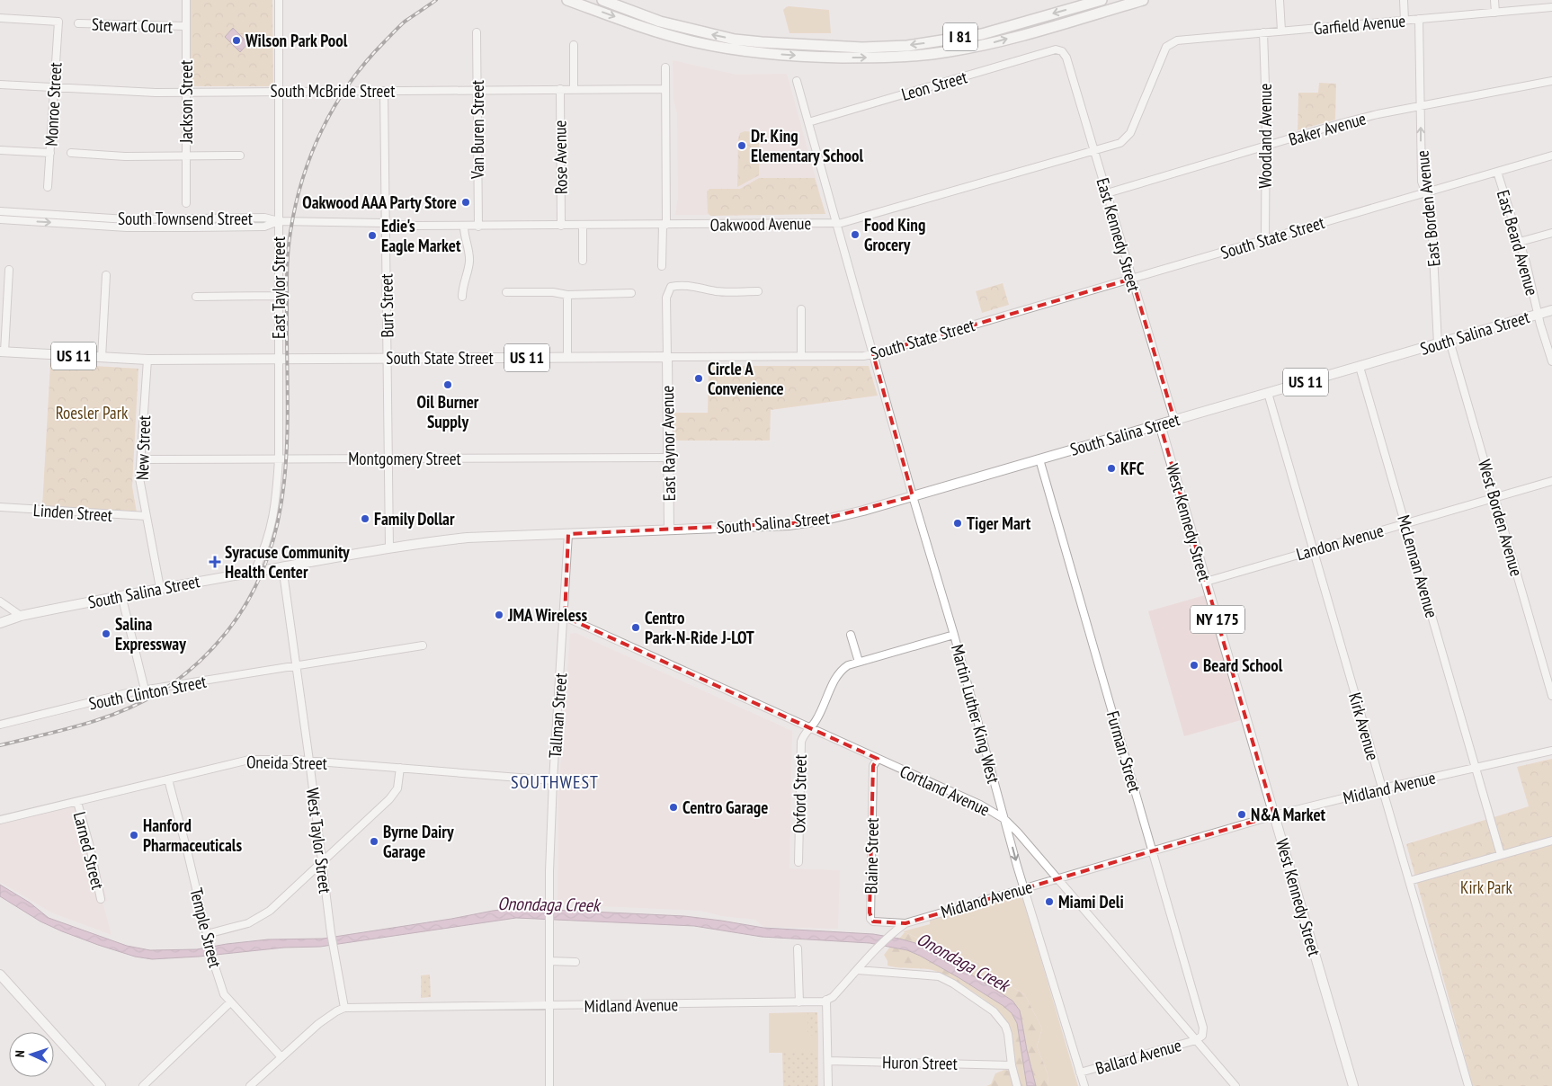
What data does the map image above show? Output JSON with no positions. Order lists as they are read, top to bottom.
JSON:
{
  "streets": {
    "highway": ["I 81"],
    "main road": [
      "South State Street",
      "South Salina Street",
      "US 11",
      "East Raynor Avenue",
      "West Kennedy Street",
      "NY 175"
    ],
    "street": [
      "Garfield Avenue",
      "Stewart Court",
      "Leon Street",
      "South McBride Street",
      "Jackson Street",
      "Monroe Street",
      "Baker Avenue",
      "Van Buren Street",
      "Woodland Avenue",
      "Rose Avenue",
      "East Borden Avenue",
      "South Townsend Street",
      "Oakwood Avenue",
      "East Kennedy Street",
      "East Beard Avenue",
      "East Taylor Street",
      "Burt Street",
      "New Street",
      "Montgomery Street",
      "Linden Street",
      "West Borden Avenue",
      "Landon Avenue",
      "McLennan Avenue",
      "South Clinton Street",
      "Martin Luther King West",
      "Tallman Street",
      "Kirk Avenue",
      "Furman Street",
      "Oneida Street",
      "Midland Avenue",
      "Cortland Avenue",
      "Oxford Street",
      "West Taylor Street",
      "Larned Street",
      "Blaine Street",
      "Temple Street",
      "Ballard Avenue",
      "Huron Street"
    ]
  },
  "crossings": [
    ["Garfield Avenue", "Woodland Avenue"],
    ["Garfield Avenue", "East Borden Avenue"],
    ["Garfield Avenue", "Oakwood Avenue"],
    ["Stewart Court", "Jackson Street"],
    ["Leon Street", "East Kennedy Street"],
    ["Leon Street", "Martin Luther King West"],
    ["South McBride Street", "Jackson Street"],
    ["South McBride Street", "Monroe Street"],
    ["South McBride Street", "Van Buren Street"],
    ["South McBride Street", "Rose Avenue"],
    ["South McBride Street", "East Taylor Street"],
    ["South McBride Street", "Burt Street"],
    ["Baker Avenue", "Woodland Avenue"],
    ["Baker Avenue", "East Borden Avenue"],
    ["Baker Avenue", "East Kennedy Street"],
    ["Van Buren Street", "Oakwood Avenue"],
    ["Woodland Avenue", "South State Street"],
    ["Rose Avenue", "Oakwood Avenue"],
    ["East Borden Avenue", "South State Street"],
    ["East Borden Avenue", "South Salina Street"],
    ["South Townsend Street", "Oakwood Avenue"],
    ["South Townsend Street", "East Taylor Street"],
    ["Oakwood Avenue", "East Kennedy Street"],
    ["Oakwood Avenue", "East Taylor Street"],
    ["Oakwood Avenue", "Burt Street"],
    ["Oakwood Avenue", "Martin Luther King West"],
    ["East Kennedy Street", "South State Street"],
    ["East Kennedy Street", "South Salina Street"],
    ["South State Street", "East Beard Avenue"],
    ["South State Street", "East Taylor Street"],
    ["South State Street", "Burt Street"],
    ["South State Street", "East Raynor Avenue"],
    ["South State Street", "New Street"],
    ["South State Street", "Martin Luther King West"],
    ["East Beard Avenue", "South Salina Street"],
    ["East Taylor Street", "South Salina Street"],
    ["East Taylor Street", "Montgomery Street"],
    ["Burt Street", "South Salina Street"],
    ["Burt Street", "Montgomery Street"],
    ["South Salina Street", "East Raynor Avenue"],
    ["South Salina Street", "New Street"],
    ["South Salina Street", "West Borden Avenue"],
    ["South Salina Street", "West Kennedy Street"],
    ["South Salina Street", "McLennan Avenue"],
    ["South Salina Street", "Martin Luther King West"],
    ["South Salina Street", "Tallman Street"],
    ["South Salina Street", "Kirk Avenue"],
    ["South Salina Street", "Furman Street"],
    ["South Salina Street", "West Taylor Street"],
    ["East Raynor Avenue", "Montgomery Street"],
    ["New Street", "Montgomery Street"],
    ["New Street", "Linden Street"],
    ["West Borden Avenue", "Landon Avenue"],
    ["West Kennedy Street", "Landon Avenue"],
    ["West Kennedy Street", "Midland Avenue"],
    ["Landon Avenue", "McLennan Avenue"],
    ["Landon Avenue", "Kirk Avenue"],
    ["McLennan Avenue", "Midland Avenue"],
    ["South Clinton Street", "West Taylor Street"],
    ["Martin Luther King West", "Midland Avenue"],
    ["Martin Luther King West", "Cortland Avenue"],
    ["Martin Luther King West", "Oxford Street"],
    ["Martin Luther King West", "Ballard Avenue"],
    ["Tallman Street", "Oneida Street"],
    ["Tallman Street", "Midland Avenue"],
    ["Tallman Street", "Cortland Avenue"],
    ["Kirk Avenue", "Midland Avenue"],
    ["Furman Street", "Midland Avenue"],
    ["Furman Street", "Cortland Avenue"],
    ["Furman Street", "Ballard Avenue"],
    ["Oneida Street", "West Taylor Street"],
    ["Oneida Street", "Larned Street"],
    ["Oneida Street", "Temple Street"],
    ["Midland Avenue", "Cortland Avenue"],
    ["Midland Avenue", "West Taylor Street"],
    ["Midland Avenue", "Blaine Street"],
    ["Cortland Avenue", "Oxford Street"],
    ["Cortland Avenue", "Blaine Street"],
    ["Cortland Avenue", "Ballard Avenue"]
  ],
  "districts": ["SOUTHWEST"],
  "water": ["Onondaga Creek"],
  "parks": ["Roesler Park", "Kirk Park"],
  "places": {
    "other": [
      "Wilson Park Pool",
      "Dr. King Elementary School",
      "Oakwood AAA Party Store",
      "Food King Grocery",
      "Edie's Eagle Market",
      "Circle A Convenience",
      "Oil Burner Supply",
      "KFC",
      "Family Dollar",
      "Tiger Mart",
      "JMA Wireless",
      "Centro Park-N-Ride J-LOT",
      "Salina Expressway",
      "Beard School",
      "Centro Garage",
      "N&A Market",
      "Hanford Pharmaceuticals",
      "Byrne Dairy Garage",
      "Miami Deli"
    ],
    "health": ["Syracuse Community Health Center"]
  },
  "north": "left"
}
